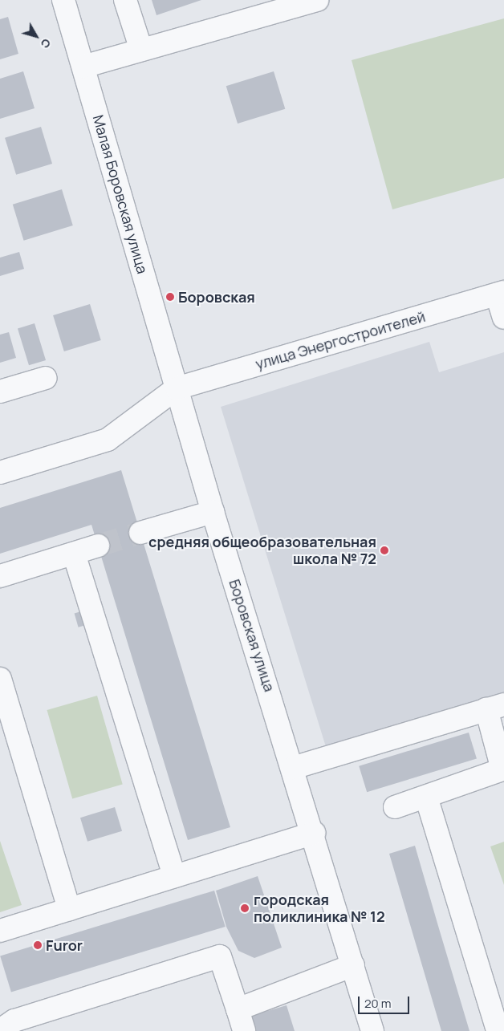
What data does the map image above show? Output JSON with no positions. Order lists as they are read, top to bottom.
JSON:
{
  "streets": {
    "street": ["Малая Боровская улица", "улица Энергостроителей", "Боровская улица"]
  },
  "crossings": [
    ["Малая Боровская улица", "улица Энергостроителей"],
    ["Малая Боровская улица", "Боровская улица"],
    ["улица Энергостроителей", "Боровская улица"]
  ],
  "places": [
    "Боровская",
    "средняя общеобразовательная школа № 72",
    "городская поликлиника № 12",
    "Furor"
  ],
  "scale_bar": "20 m",
  "north": "bottom right"
}
